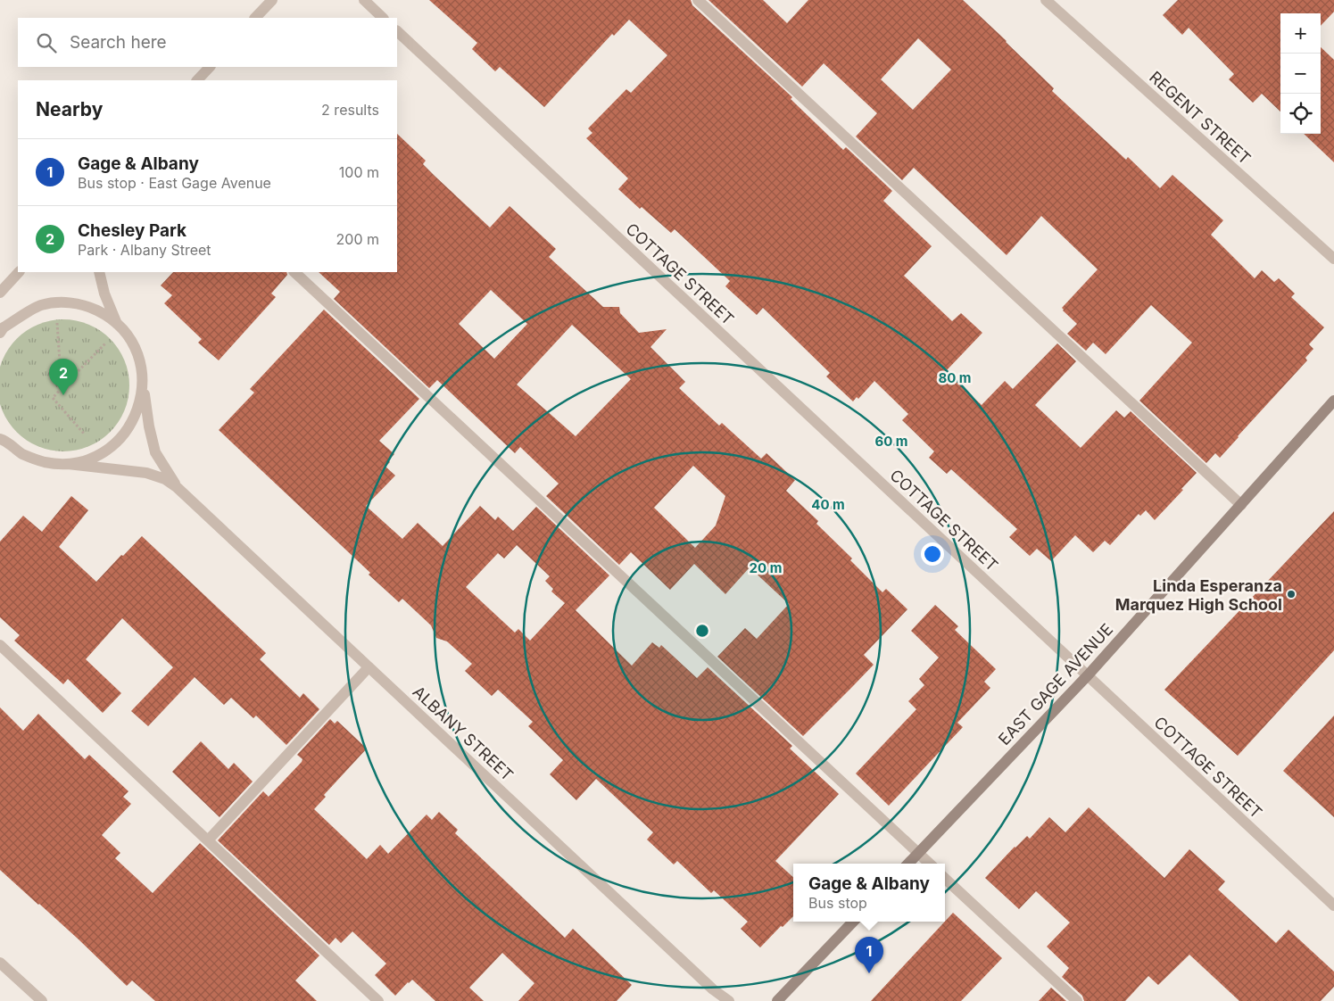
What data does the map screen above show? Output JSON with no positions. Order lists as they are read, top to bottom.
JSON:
{
  "streets": {
    "main road": ["EAST GAGE AVENUE"],
    "street": ["REGENT STREET", "COTTAGE STREET", "ALBANY STREET"]
  },
  "crossings": [
    ["COTTAGE STREET", "EAST GAGE AVENUE"]
  ],
  "places": ["Linda Esperanza Marquez High School"],
  "page": {
    "map_buttons": ["+", "−"],
    "search": "Search here",
    "heading": ["Nearby", "2 results"],
    "list": [
      {
        "mark": "1",
        "name": "Gage & Albany",
        "note": "Bus stop · East Gage Avenue",
        "value": "100 m"
      },
      {
        "mark": "2",
        "name": "Chesley Park",
        "note": "Park · Albany Street",
        "value": "200 m"
      }
    ],
    "pins": ["2", "1"],
    "popup": ["Gage & Albany", "Bus stop"]
  },
  "rings": [
    "80 m",
    "60 m",
    "40 m",
    "20 m"
  ]
}
